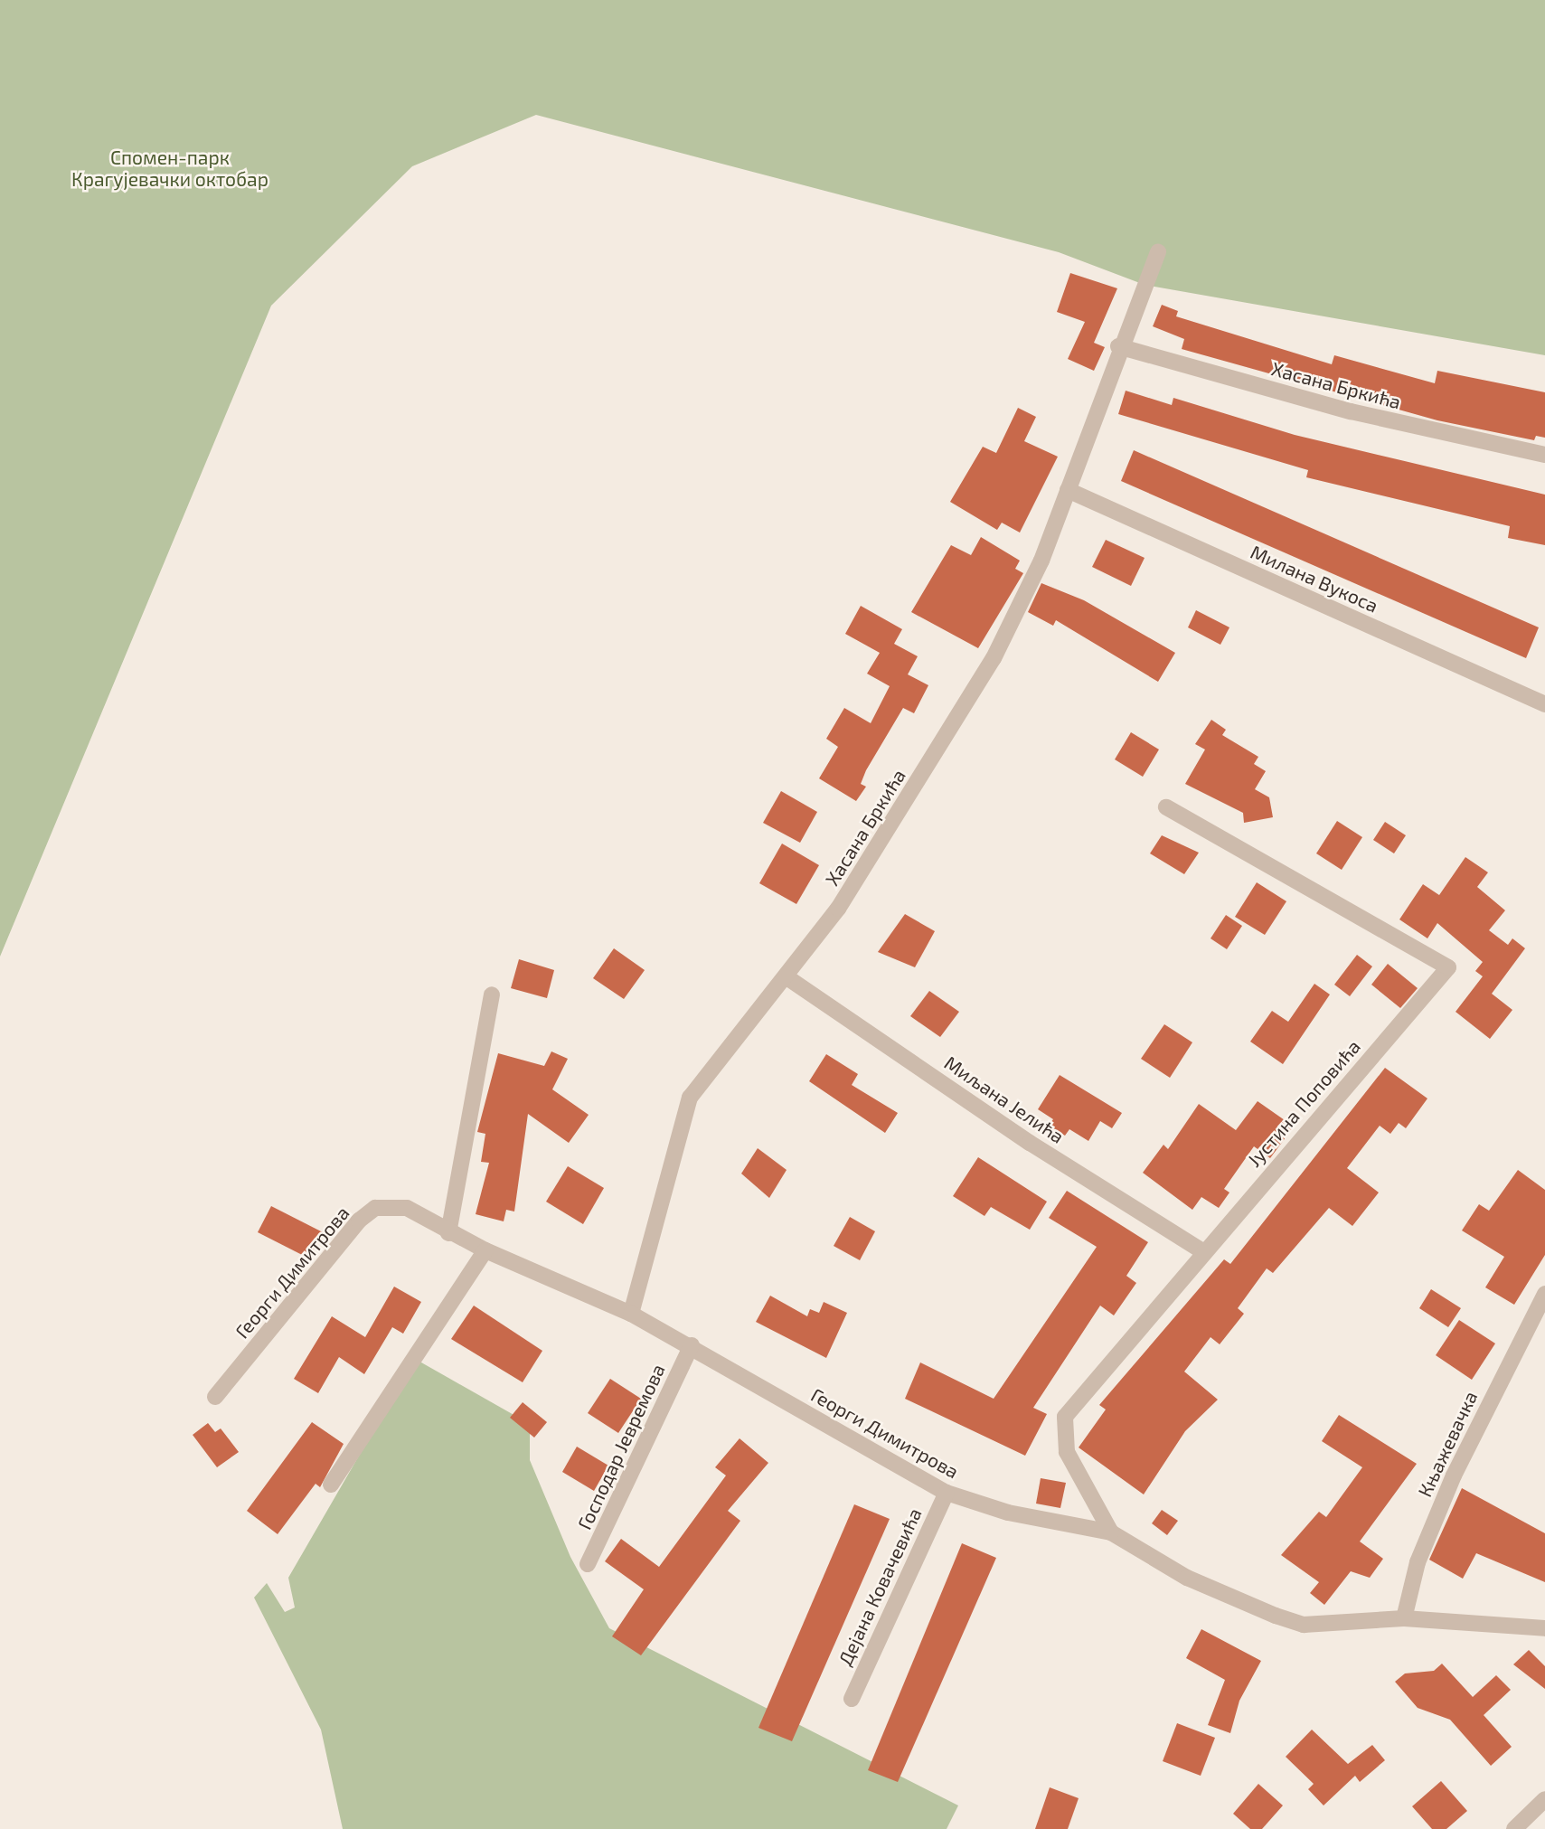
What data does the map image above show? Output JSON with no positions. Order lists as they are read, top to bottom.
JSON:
{
  "streets": {
    "street": [
      "Хасана Бркића",
      "Милана Вукоса",
      "Миљана Јелића",
      "Јустина Поповића",
      "Георги Димитрова",
      "Књажевачка",
      "Господар Јевремова",
      "Дејана Ковачевића"
    ]
  },
  "crossings": [
    ["Хасана Бркића", "Милана Вукоса"],
    ["Хасана Бркића", "Миљана Јелића"],
    ["Хасана Бркића", "Георги Димитрова"],
    ["Миљана Јелића", "Јустина Поповића"],
    ["Јустина Поповића", "Георги Димитрова"],
    ["Георги Димитрова", "Књажевачка"],
    ["Георги Димитрова", "Господар Јевремова"],
    ["Георги Димитрова", "Дејана Ковачевића"]
  ],
  "parks": ["Спомен-парк Крагујевачки октобар"]
}
